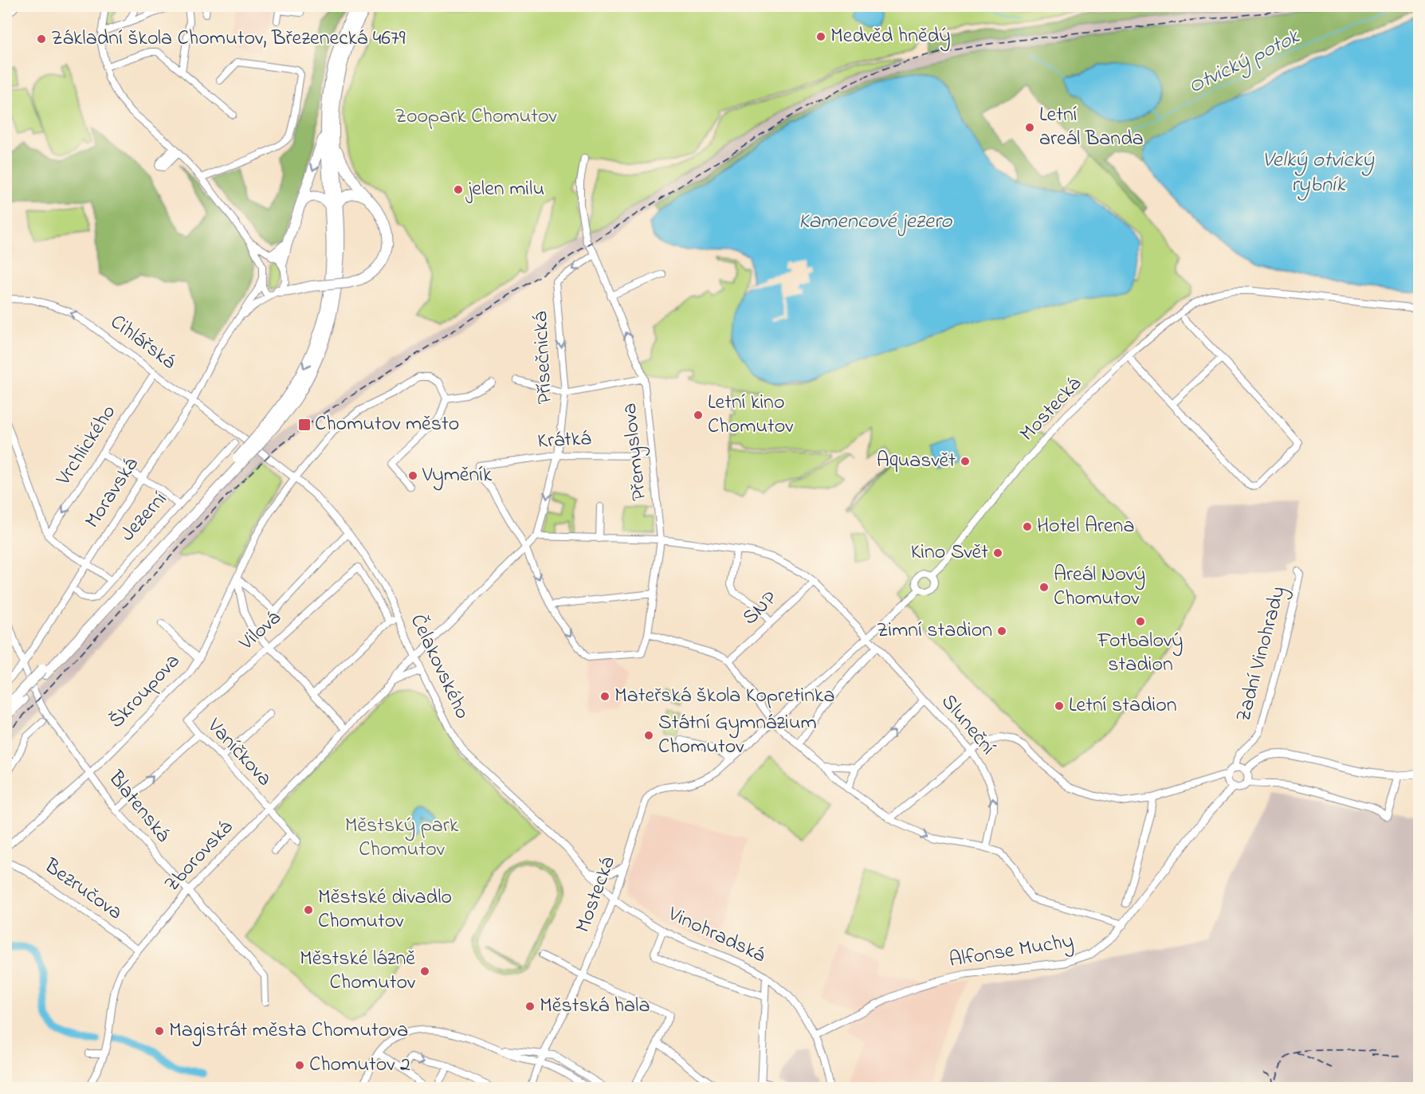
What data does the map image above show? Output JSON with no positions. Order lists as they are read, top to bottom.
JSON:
{
  "streets": {
    "main road": ["Alfonse Muchy"],
    "street": [
      "Cihlářská",
      "Přísečnická",
      "Mostecká",
      "Krátká",
      "Vrchlického",
      "Přemyslova",
      "Moravská",
      "Jezerní",
      "SNP",
      "Vilová",
      "Zadní Vinohrady",
      "Čelakovského",
      "Škroupova",
      "Sluneční",
      "Vaníčkova",
      "Blatenská",
      "Zborovská",
      "Bezručova",
      "Vinohradská"
    ]
  },
  "crossings": [
    ["Cihlářská", "Vrchlického"],
    ["Cihlářská", "Moravská"],
    ["Cihlářská", "Čelakovského"],
    ["Přísečnická", "Krátká"],
    ["Přísečnická", "Přemyslova"],
    ["Přísečnická", "Sluneční"],
    ["Přísečnická", "Zborovská"],
    ["Mostecká", "Čelakovského"],
    ["Mostecká", "Sluneční"],
    ["Mostecká", "Vinohradská"],
    ["Krátká", "Přemyslova"],
    ["Krátká", "Zborovská"],
    ["Přemyslova", "Sluneční"],
    ["Moravská", "Blatenská"],
    ["SNP", "Sluneční"],
    ["Vilová", "Vaníčkova"],
    ["Zadní Vinohrady", "Alfonse Muchy"],
    ["Čelakovského", "Škroupova"],
    ["Čelakovského", "Zborovská"],
    ["Čelakovského", "Vinohradská"],
    ["Škroupova", "Blatenská"],
    ["Sluneční", "Zborovská"],
    ["Vaníčkova", "Zborovská"],
    ["Blatenská", "Zborovská"],
    ["Zborovská", "Bezručova"],
    ["Vinohradská", "Alfonse Muchy"]
  ],
  "one_way": ["Cihlářská", "Přísečnická", "Vrchlického"],
  "water": ["Otvický potok", "Velký otvický rybník", "Kamencové jezero"],
  "parks": ["Zoopark Chomutov", "Městský park Chomutov"],
  "places": {
    "other": [
      "Medvěd hnědý",
      "Základní škola Chomutov, Březenecká 4679",
      "Letní areál Banda",
      "jelen milu",
      "Letní kino Chomutov",
      "Aquasvět",
      "Vyměník",
      "Hotel Arena",
      "Kino Svět",
      "Areál Nový Chomutov",
      "Fotbalový stadion",
      "Zimní stadion",
      "Mateřská škola Kopretinka",
      "Letní stadion",
      "Státní Gymnázium Chomutov",
      "Městské divadlo Chomutov",
      "Městské lázně Chomutov",
      "Městská hala",
      "Magistrát města Chomutova",
      "Chomutov 2"
    ],
    "transit": ["Chomutov město"]
  }
}
